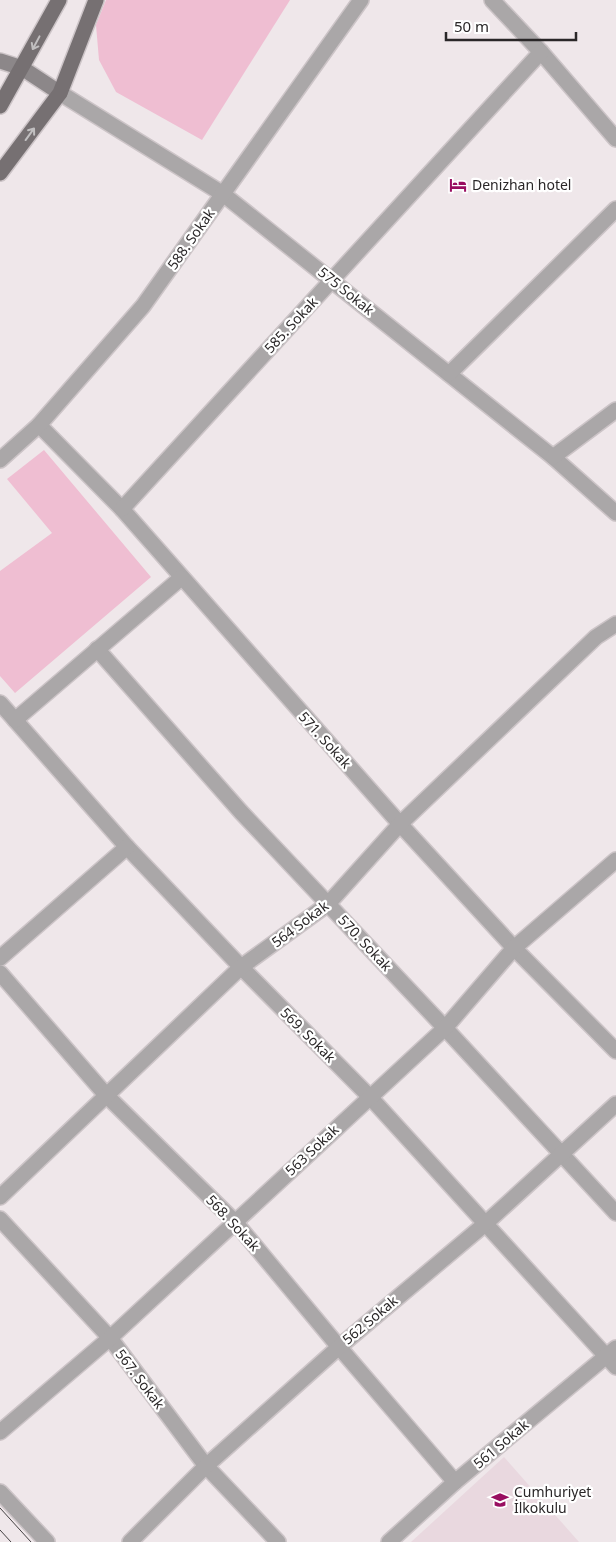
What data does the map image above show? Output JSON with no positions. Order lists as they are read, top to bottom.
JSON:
{
  "streets": {
    "street": [
      "588. Sokak",
      "575 Sokak",
      "585. Sokak",
      "571. Sokak",
      "564 Sokak",
      "570. Sokak",
      "569. Sokak",
      "563 Sokak",
      "568. Sokak",
      "562 Sokak",
      "567. Sokak",
      "561 Sokak"
    ]
  },
  "crossings": [
    ["588. Sokak", "575 Sokak"],
    ["588. Sokak", "571. Sokak"],
    ["575 Sokak", "585. Sokak"],
    ["585. Sokak", "571. Sokak"],
    ["571. Sokak", "564 Sokak"],
    ["571. Sokak", "563 Sokak"],
    ["564 Sokak", "570. Sokak"],
    ["564 Sokak", "569. Sokak"],
    ["564 Sokak", "568. Sokak"],
    ["570. Sokak", "563 Sokak"],
    ["570. Sokak", "562 Sokak"],
    ["569. Sokak", "563 Sokak"],
    ["569. Sokak", "562 Sokak"],
    ["569. Sokak", "561 Sokak"],
    ["563 Sokak", "568. Sokak"],
    ["563 Sokak", "567. Sokak"],
    ["568. Sokak", "562 Sokak"],
    ["568. Sokak", "561 Sokak"],
    ["562 Sokak", "567. Sokak"]
  ],
  "places": {
    "hotel": ["Denizhan hotel"],
    "school or university": ["Cumhuriyet İlkokulu"]
  },
  "scale_bar": "50 m"
}
